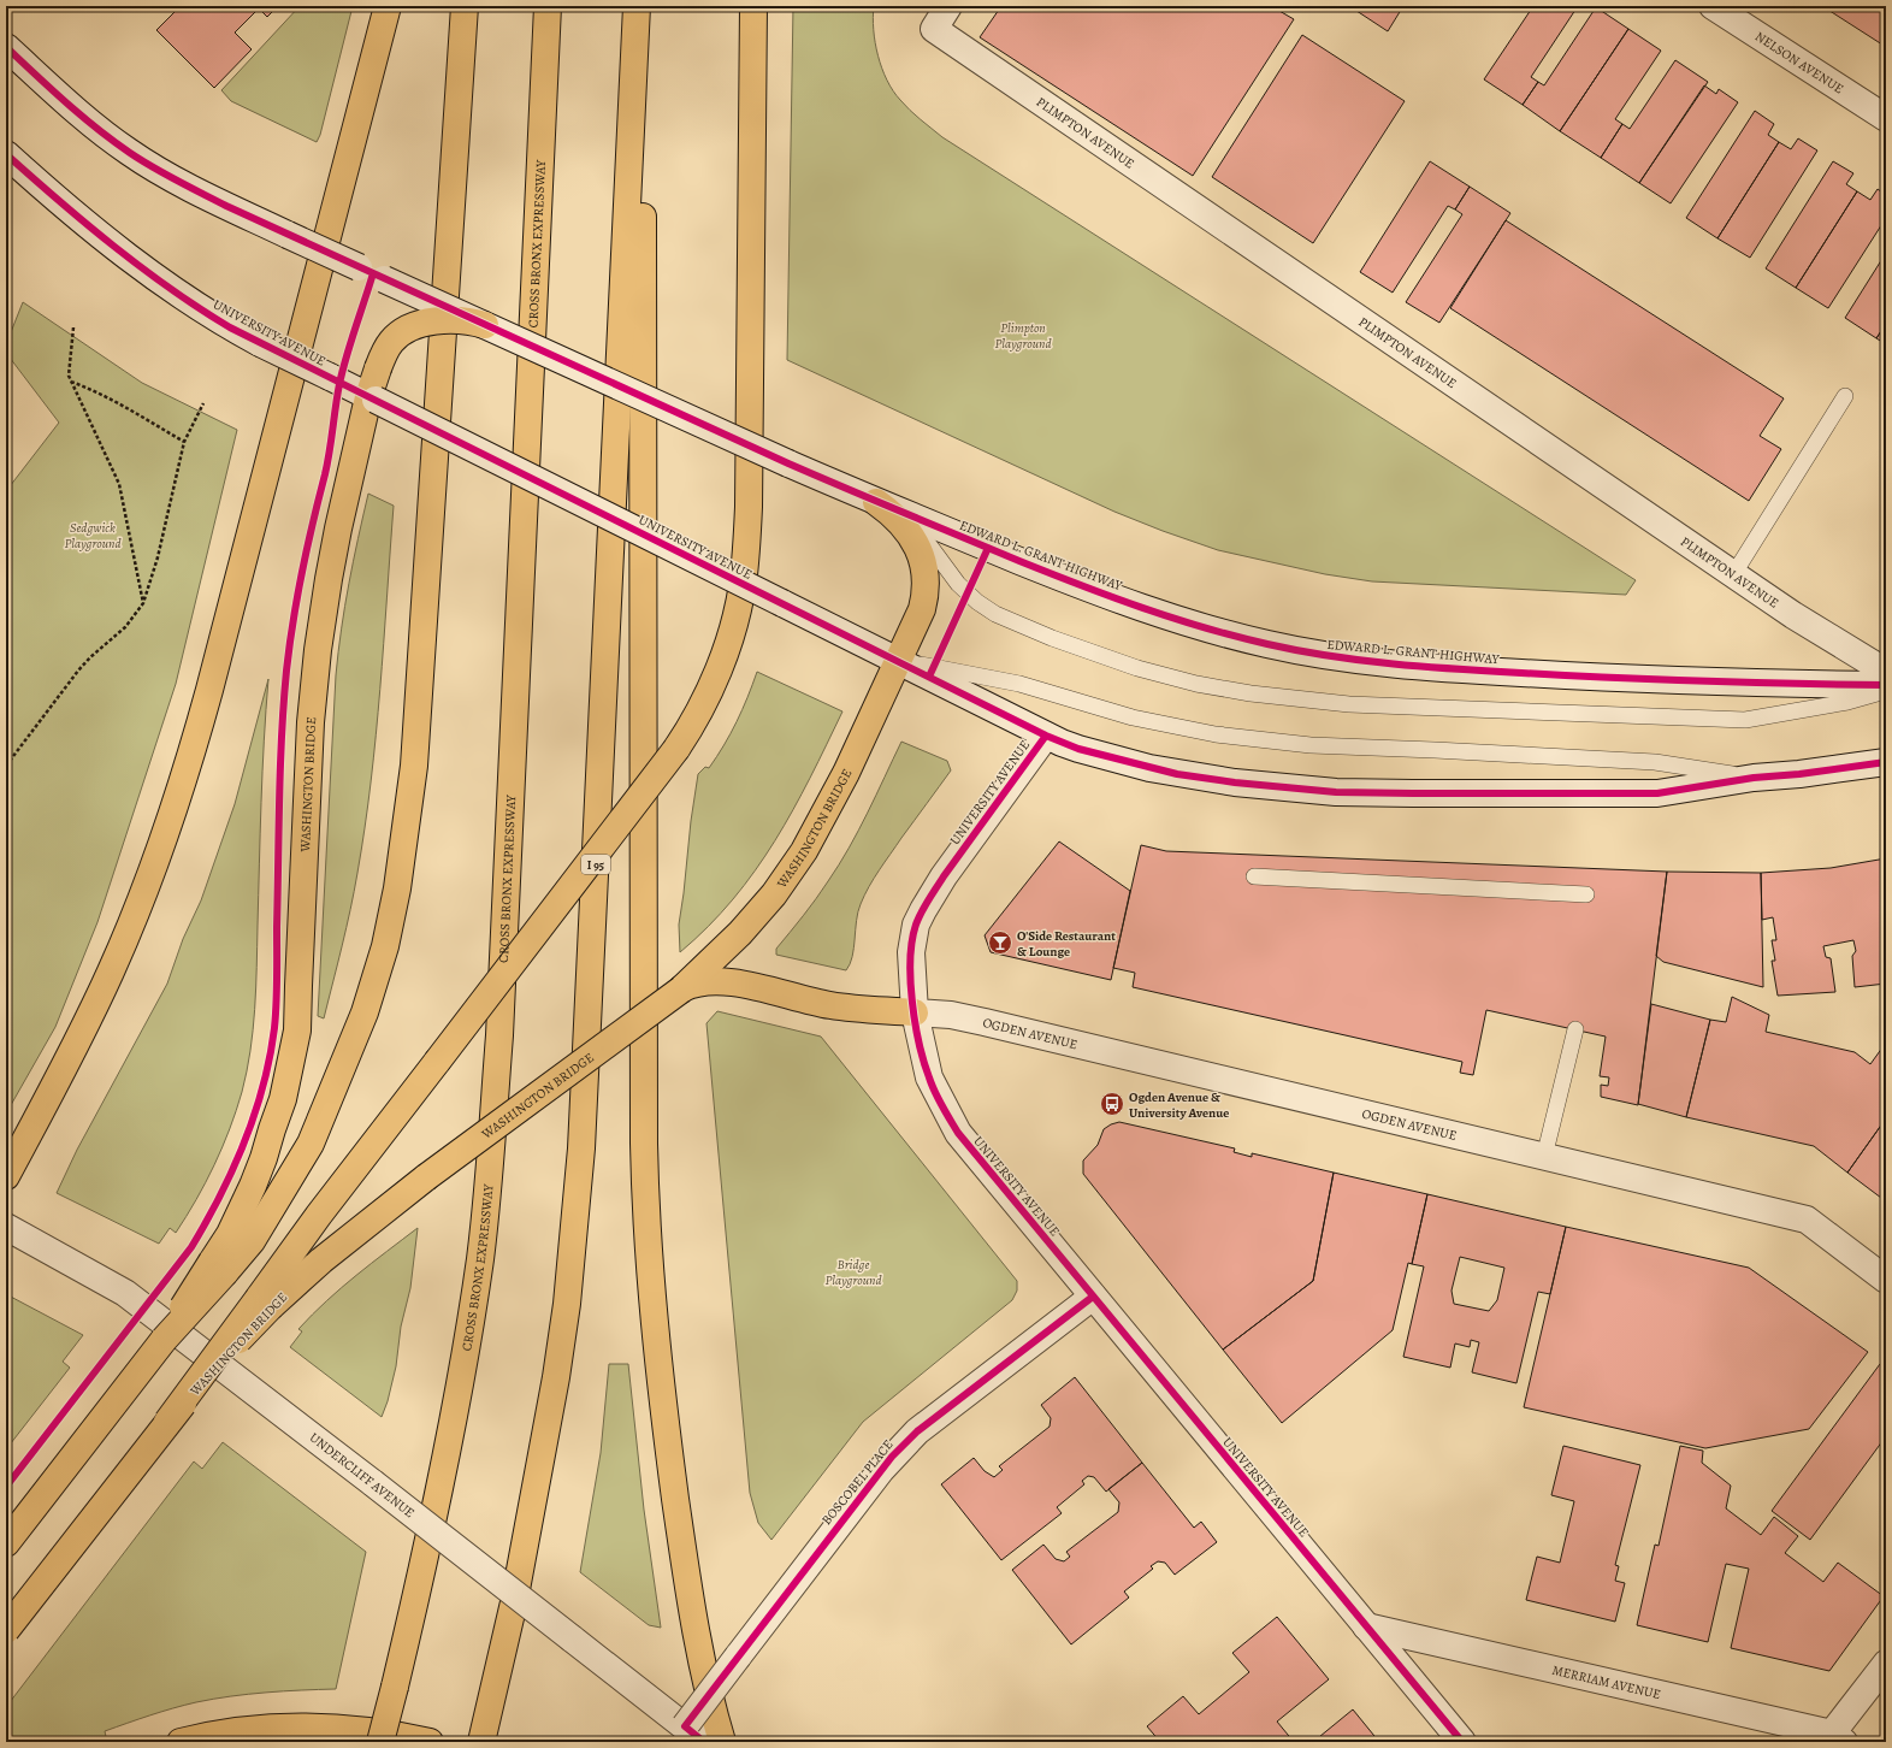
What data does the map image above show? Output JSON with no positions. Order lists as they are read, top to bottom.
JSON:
{
  "streets": {
    "main road": ["CROSS BRONX EXPRESSWAY", "WASHINGTON BRIDGE", "I 95"],
    "street": [
      "NELSON AVENUE",
      "PLIMPTON AVENUE",
      "UNIVERSITY AVENUE",
      "EDWARD L. GRANT HIGHWAY",
      "OGDEN AVENUE",
      "UNDERCLIFF AVENUE",
      "BOSCOBEL PLACE",
      "MERRIAM AVENUE"
    ]
  },
  "crossings": [
    ["UNIVERSITY AVENUE", "WASHINGTON BRIDGE"],
    ["UNIVERSITY AVENUE", "OGDEN AVENUE"],
    ["UNIVERSITY AVENUE", "BOSCOBEL PLACE"],
    ["UNIVERSITY AVENUE", "MERRIAM AVENUE"],
    ["EDWARD L. GRANT HIGHWAY", "WASHINGTON BRIDGE"],
    ["UNDERCLIFF AVENUE", "BOSCOBEL PLACE"]
  ],
  "parks": ["Plimpton Playground", "Sedgwick Playground", "Bridge Playground"],
  "places": {
    "bar": ["O'Side Restaurant & Lounge"],
    "bus stop": ["Ogden Avenue & University Avenue"]
  }
}
